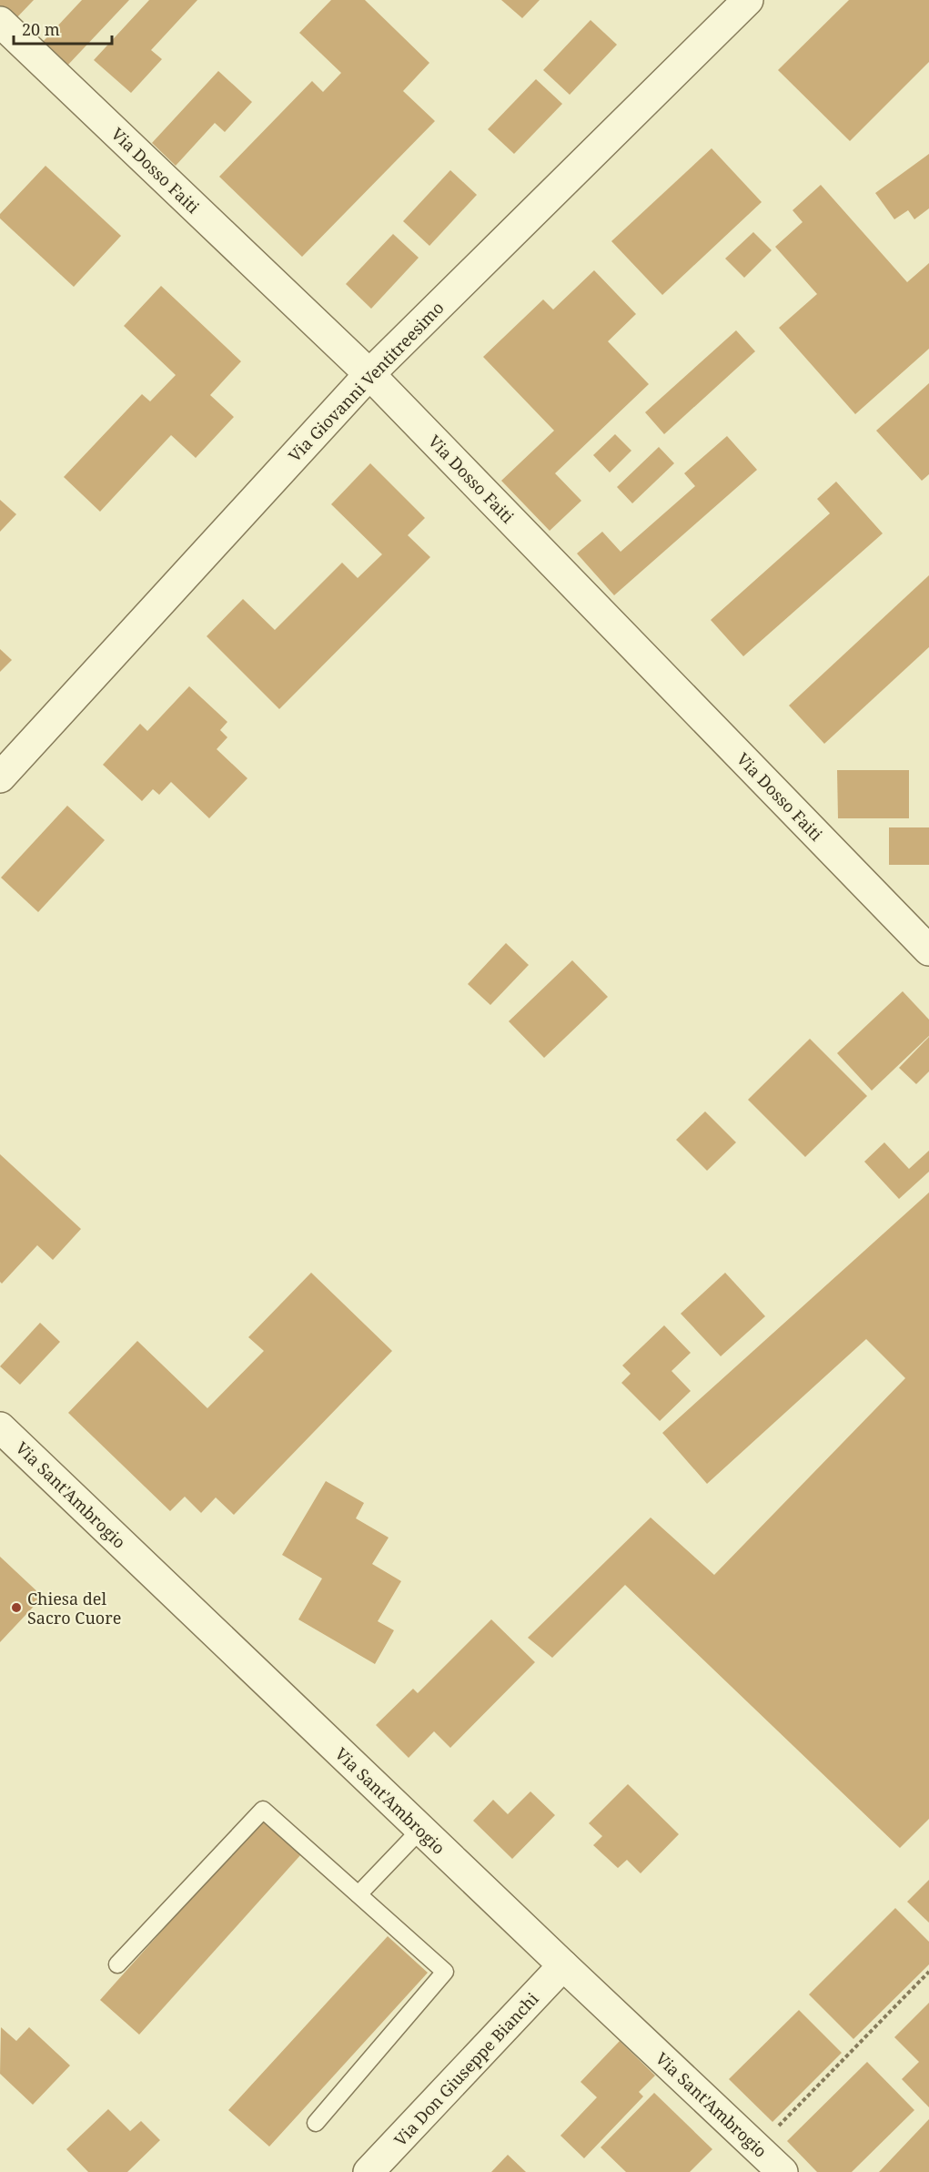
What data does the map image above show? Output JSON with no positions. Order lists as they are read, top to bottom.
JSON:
{
  "streets": {
    "street": [
      "Via Dosso Faiti",
      "Via Giovanni Ventitreesimo",
      "Via Sant'Ambrogio",
      "Via Don Giuseppe Bianchi"
    ]
  },
  "crossings": [
    ["Via Dosso Faiti", "Via Giovanni Ventitreesimo"],
    ["Via Sant'Ambrogio", "Via Don Giuseppe Bianchi"]
  ],
  "places": ["Chiesa del Sacro Cuore"],
  "scale_bar": "20 m"
}
